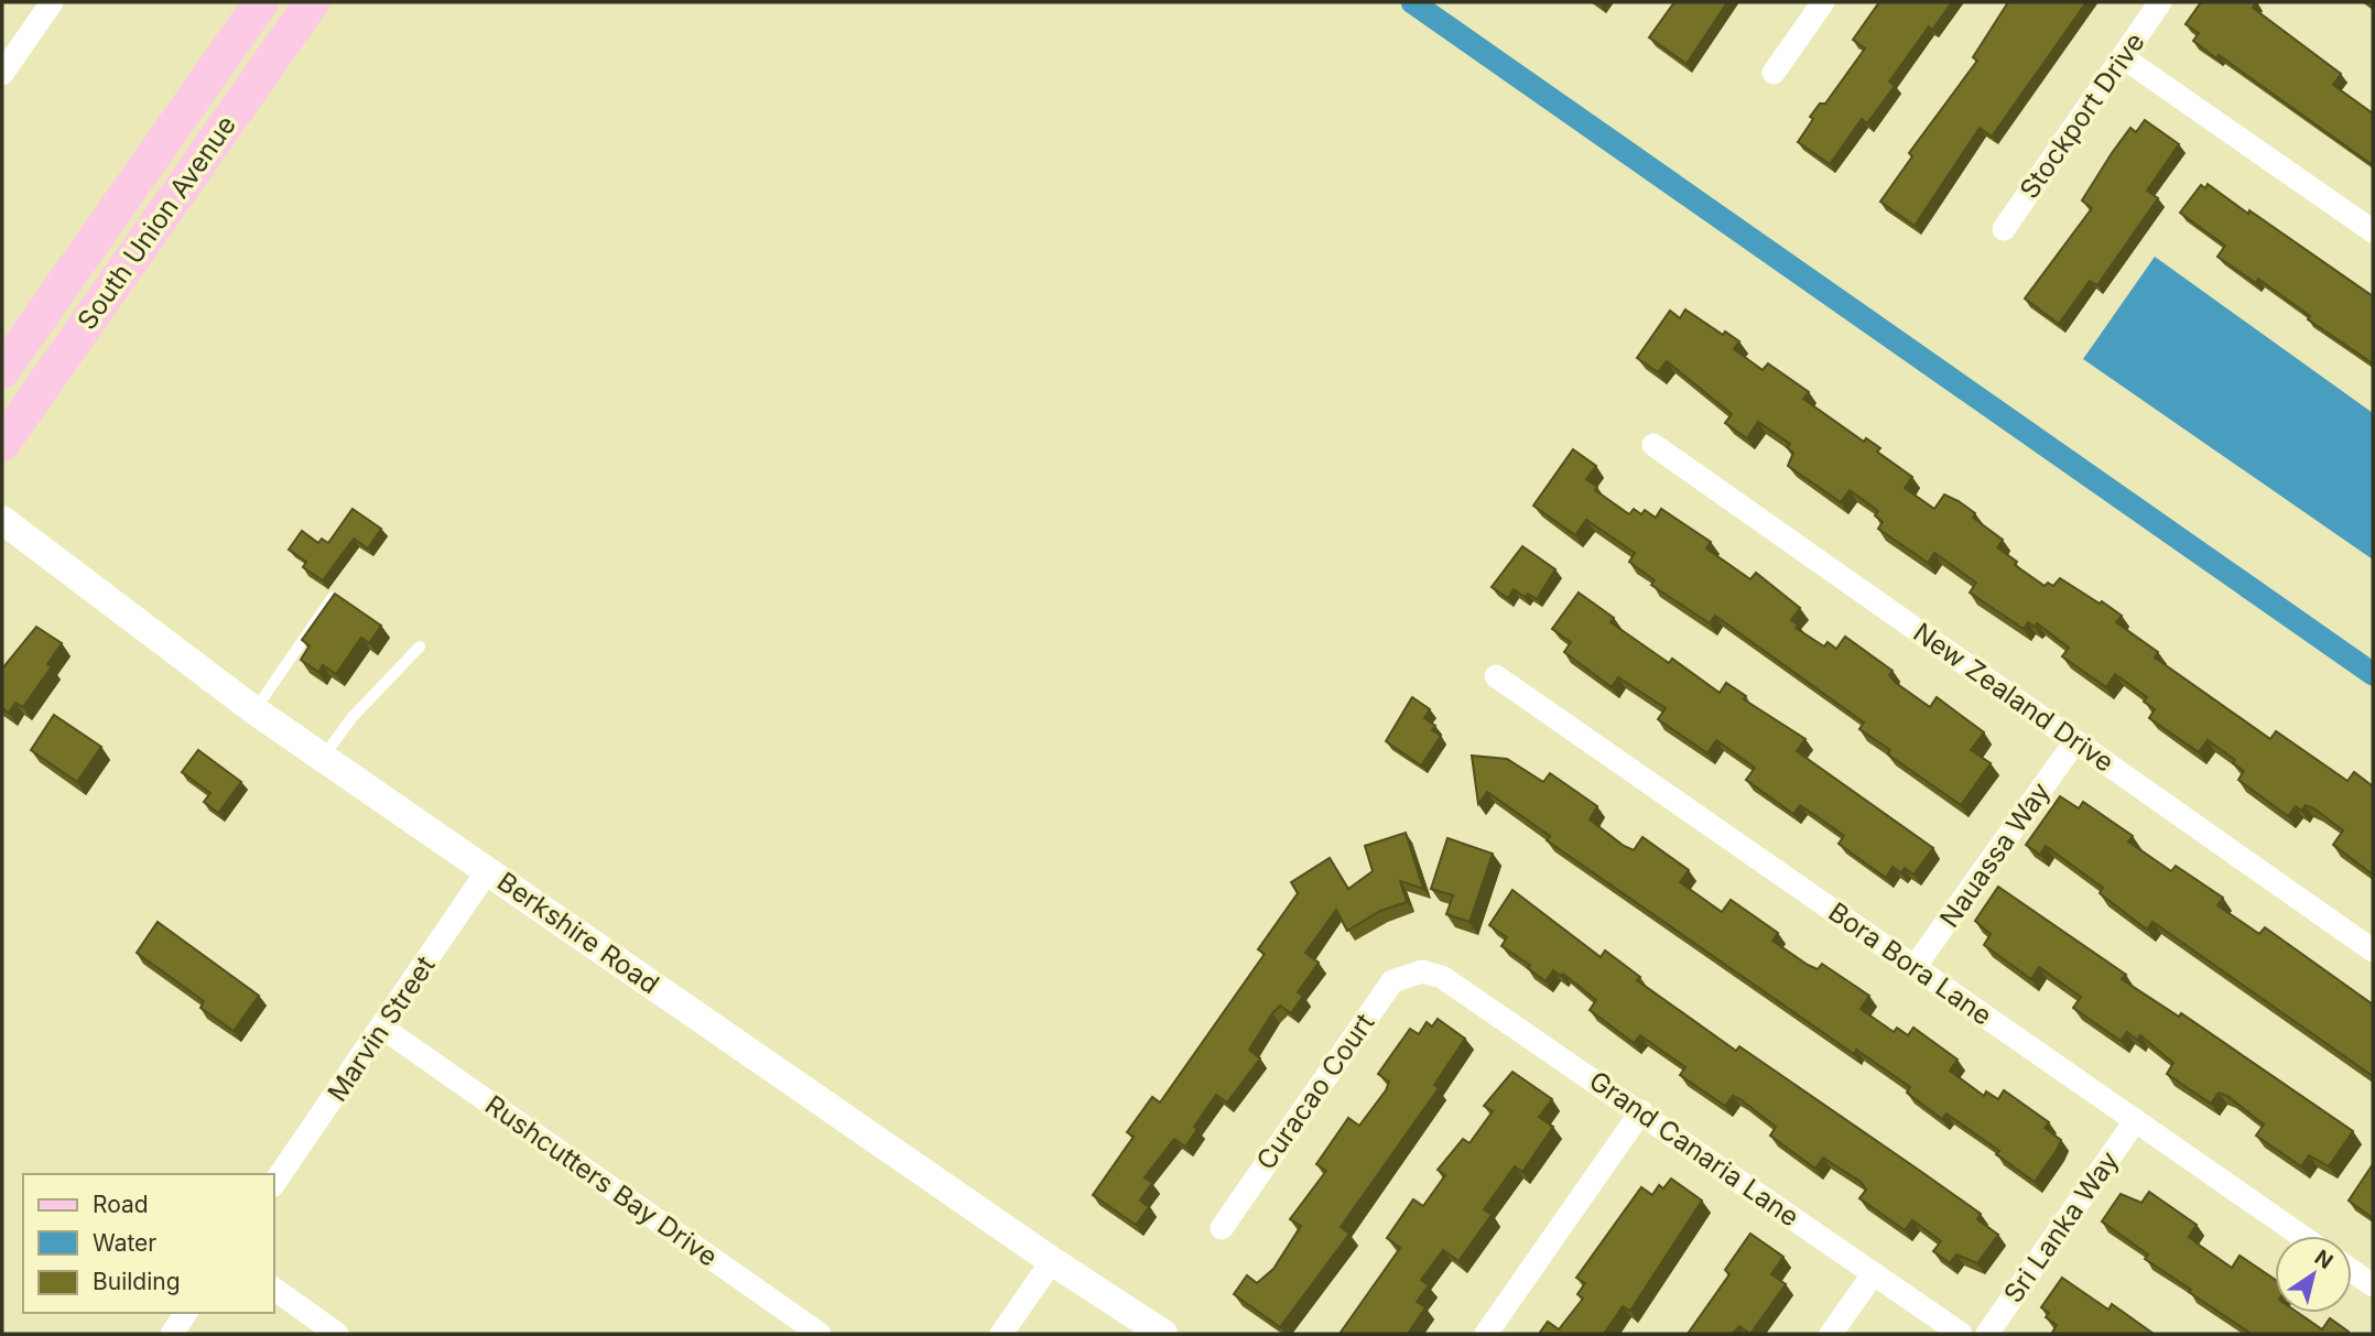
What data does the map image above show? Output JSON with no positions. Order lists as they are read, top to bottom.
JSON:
{
  "streets": {
    "main road": ["South Union Avenue"],
    "street": [
      "Stockport Drive",
      "New Zealand Drive",
      "Nauassa Way",
      "Berkshire Road",
      "Bora Bora Lane",
      "Marvin Street",
      "Curacao Court",
      "Grand Canaria Lane",
      "Rushcutters Bay Drive",
      "Sri Lanka Way"
    ]
  },
  "crossings": [
    ["New Zealand Drive", "Nauassa Way"],
    ["Nauassa Way", "Bora Bora Lane"],
    ["Berkshire Road", "Marvin Street"],
    ["Bora Bora Lane", "Sri Lanka Way"],
    ["Marvin Street", "Rushcutters Bay Drive"],
    ["Curacao Court", "Grand Canaria Lane"]
  ],
  "legend": ["Road", "Water", "Building"],
  "north": "top right"
}
